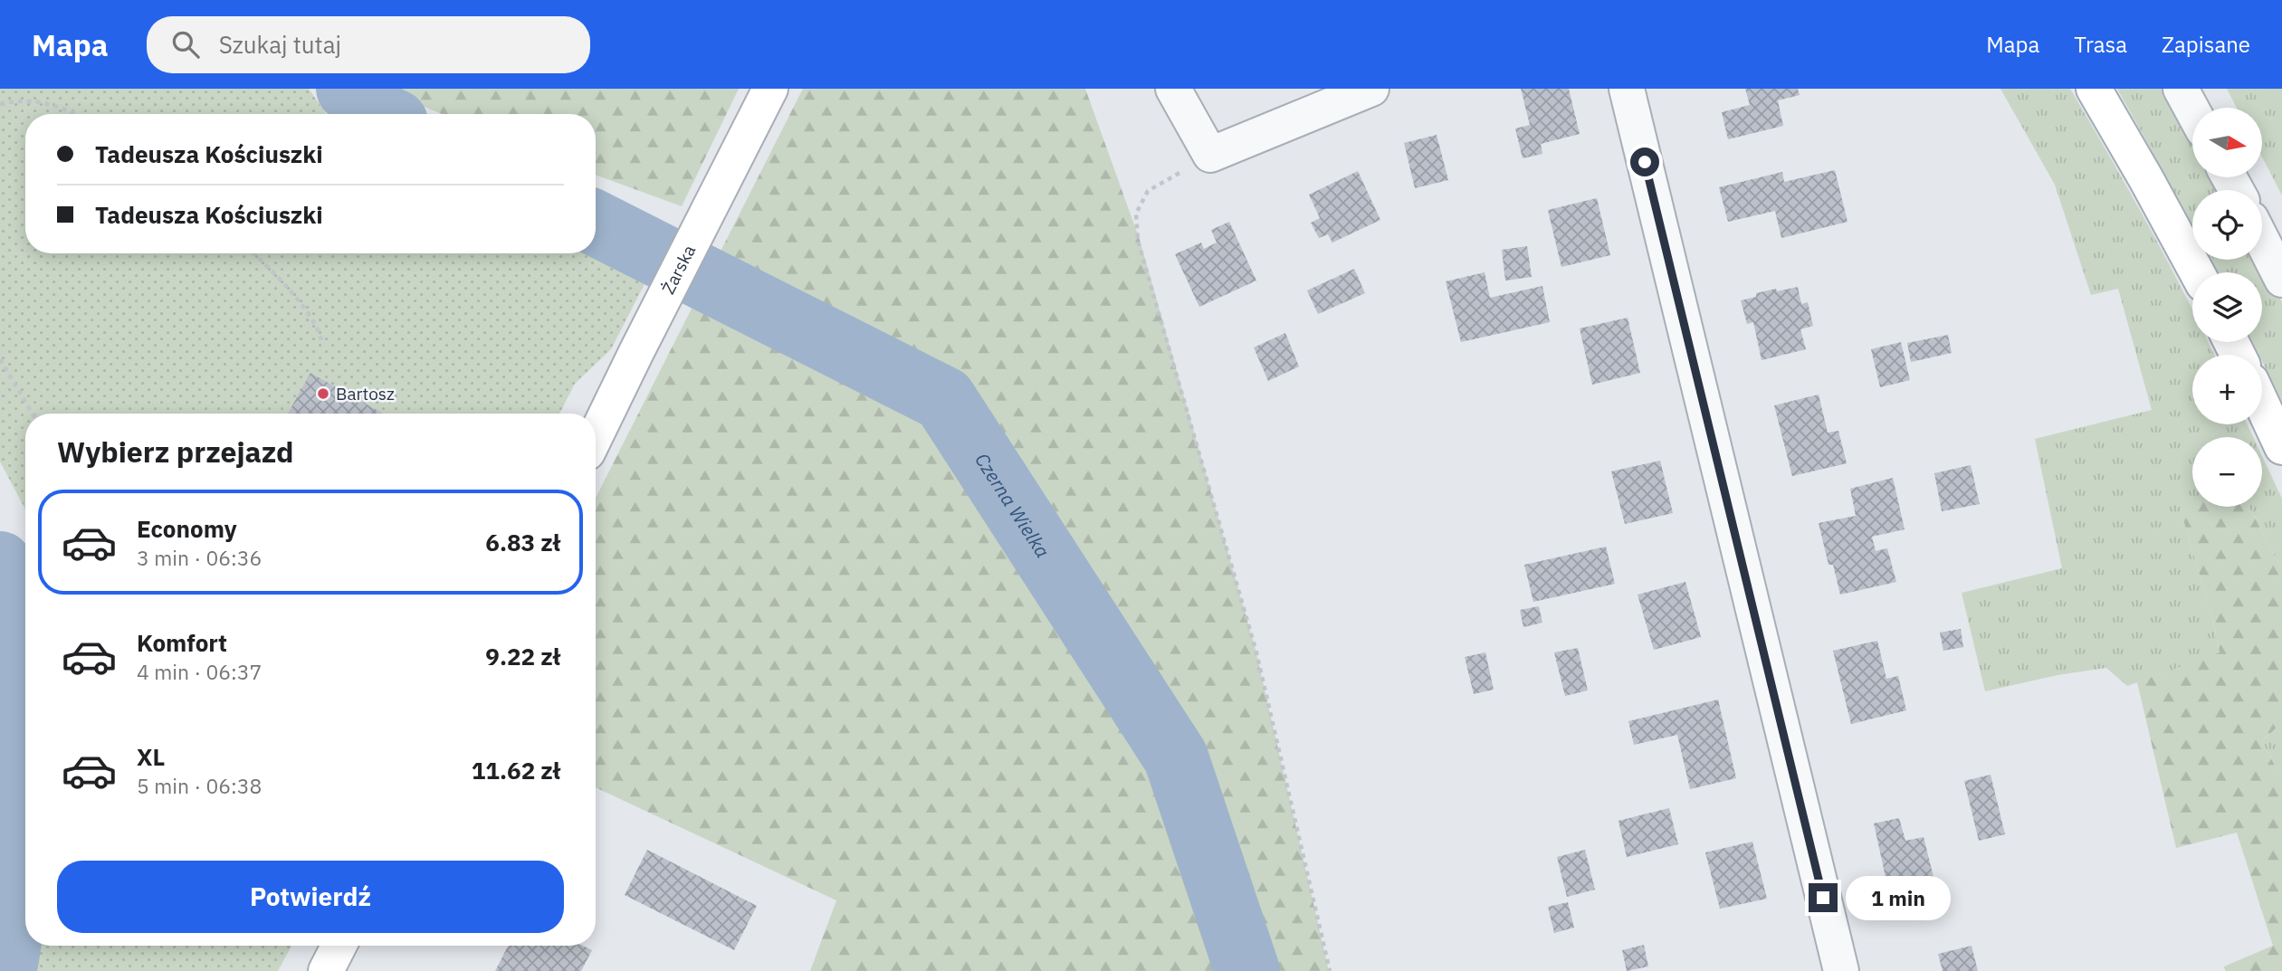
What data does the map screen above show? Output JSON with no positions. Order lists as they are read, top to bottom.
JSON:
{
  "streets": {
    "street": ["Żarska"]
  },
  "water": ["Czerna Wielka"],
  "places": ["Bartosz"],
  "north": "right",
  "page": {
    "header": "Mapa",
    "search": "Szukaj tutaj",
    "nav": ["Mapa", "Trasa", "Zapisane"],
    "map_buttons": ["+", "−"],
    "banner": ["Tadeusza Kościuszki", "Tadeusza Kościuszki"],
    "heading": "Wybierz przejazd",
    "list": [
      {
        "name": "Economy",
        "note": "3 min · 06:36",
        "value": "6.83 zł"
      },
      {
        "name": "Komfort",
        "note": "4 min · 06:37",
        "value": "9.22 zł"
      },
      {
        "name": "XL",
        "note": "5 min · 06:38",
        "value": "11.62 zł"
      }
    ],
    "buttons": "Potwierdź",
    "bubble": "1 min"
  }
}
